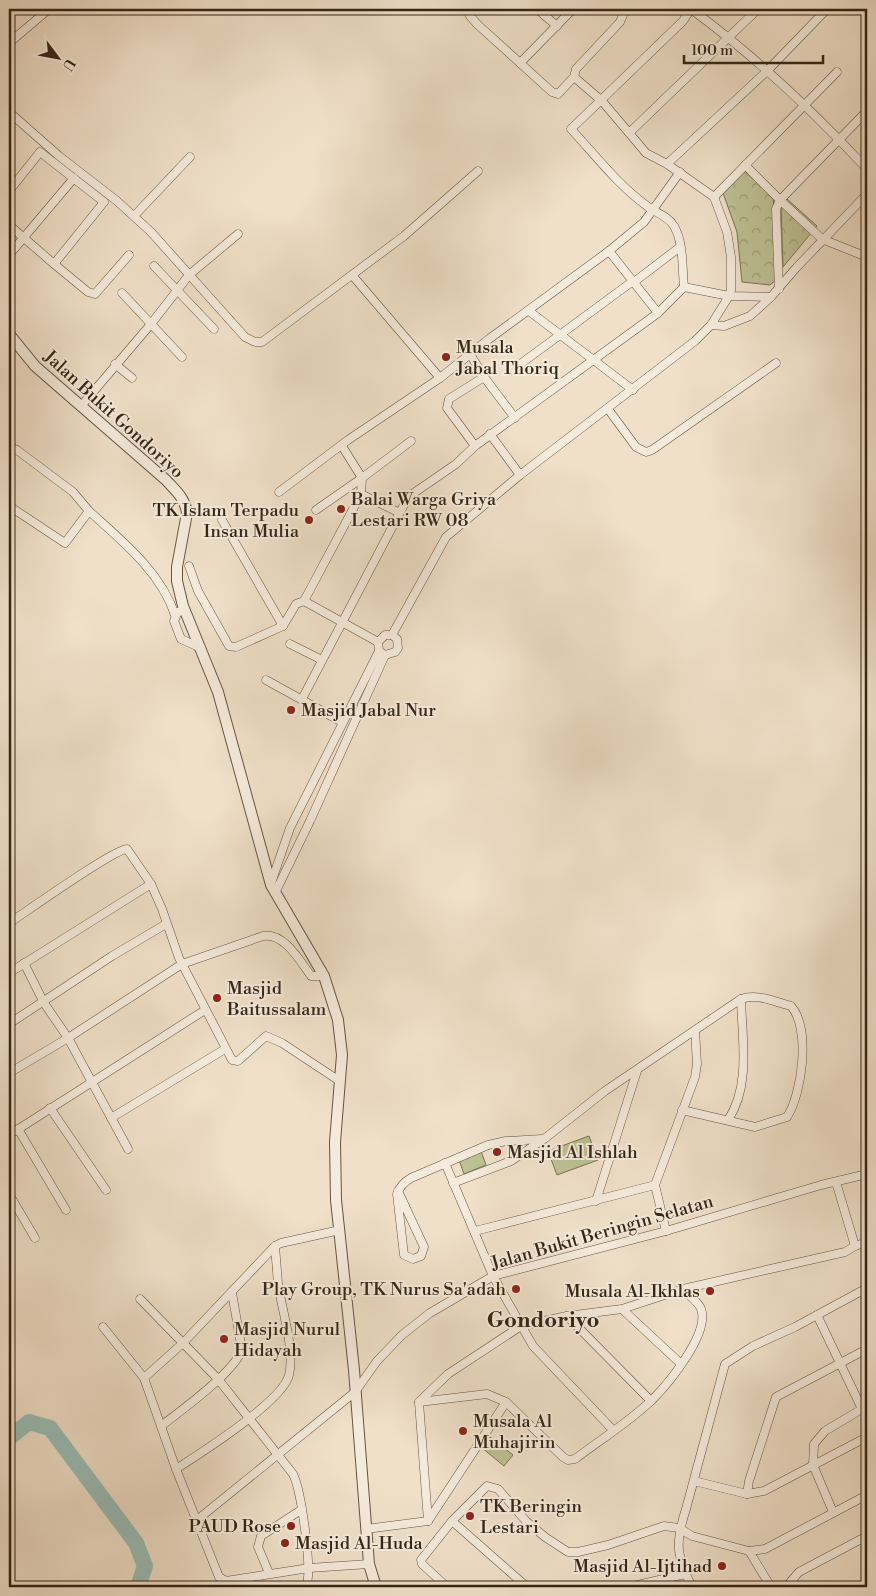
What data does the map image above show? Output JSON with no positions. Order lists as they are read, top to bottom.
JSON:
{
  "streets": {
    "street": ["Jalan Bukit Gondoriyo", "Jalan Bukit Beringin Selatan"]
  },
  "crossings": [
    ["Jalan Bukit Gondoriyo", "Jalan Bukit Beringin Selatan"]
  ],
  "districts": ["Gondoriyo"],
  "places": [
    "Musala Jabal Thoriq",
    "Balai Warga Griya Lestari RW 08",
    "TK Islam Terpadu Insan Mulia",
    "Masjid Jabal Nur",
    "Masjid Baitussalam",
    "Masjid Al Ishlah",
    "Play Group, TK Nurus Sa'adah",
    "Musala Al-Ikhlas",
    "Masjid Nurul Hidayah",
    "Musala Al Muhajirin",
    "TK Beringin Lestari",
    "PAUD Rose",
    "Masjid Al-Huda",
    "Masjid Al-Ijtihad"
  ],
  "scale_bar": "100 m",
  "north": "bottom right"
}
